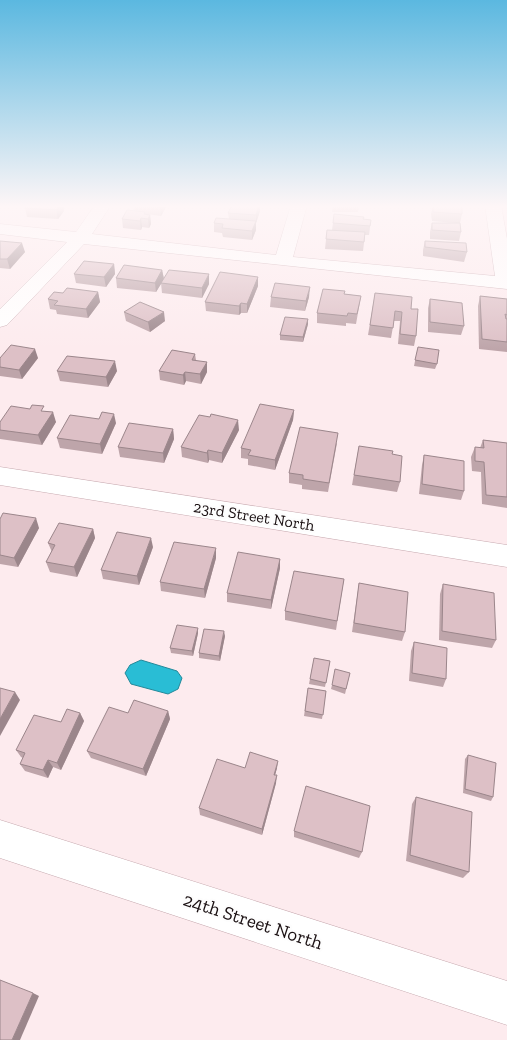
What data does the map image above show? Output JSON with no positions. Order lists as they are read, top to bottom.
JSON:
{
  "streets": {
    "street": ["23rd Street North", "24th Street North"]
  }
}
